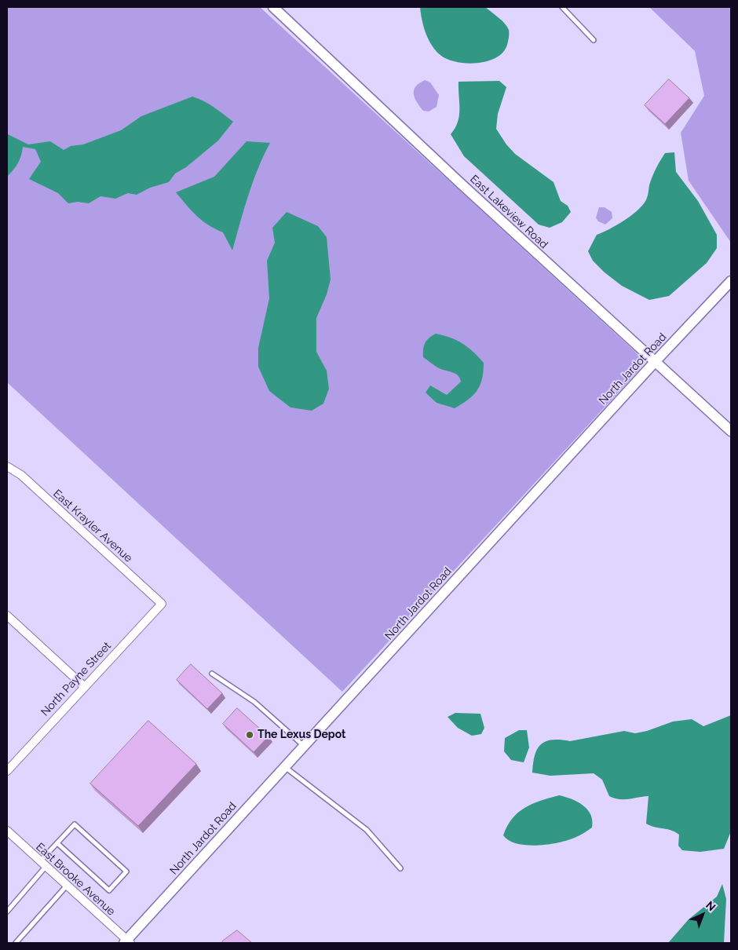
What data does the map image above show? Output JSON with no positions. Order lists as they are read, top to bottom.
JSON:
{
  "streets": {
    "street": [
      "East Lakeview Road",
      "North Jardot Road",
      "East Krayler Avenue",
      "North Payne Street",
      "East Brooke Avenue"
    ]
  },
  "crossings": [
    ["East Lakeview Road", "North Jardot Road"],
    ["North Jardot Road", "East Brooke Avenue"],
    ["East Krayler Avenue", "North Payne Street"]
  ],
  "places": ["The Lexus Depot"],
  "north": "top right"
}
